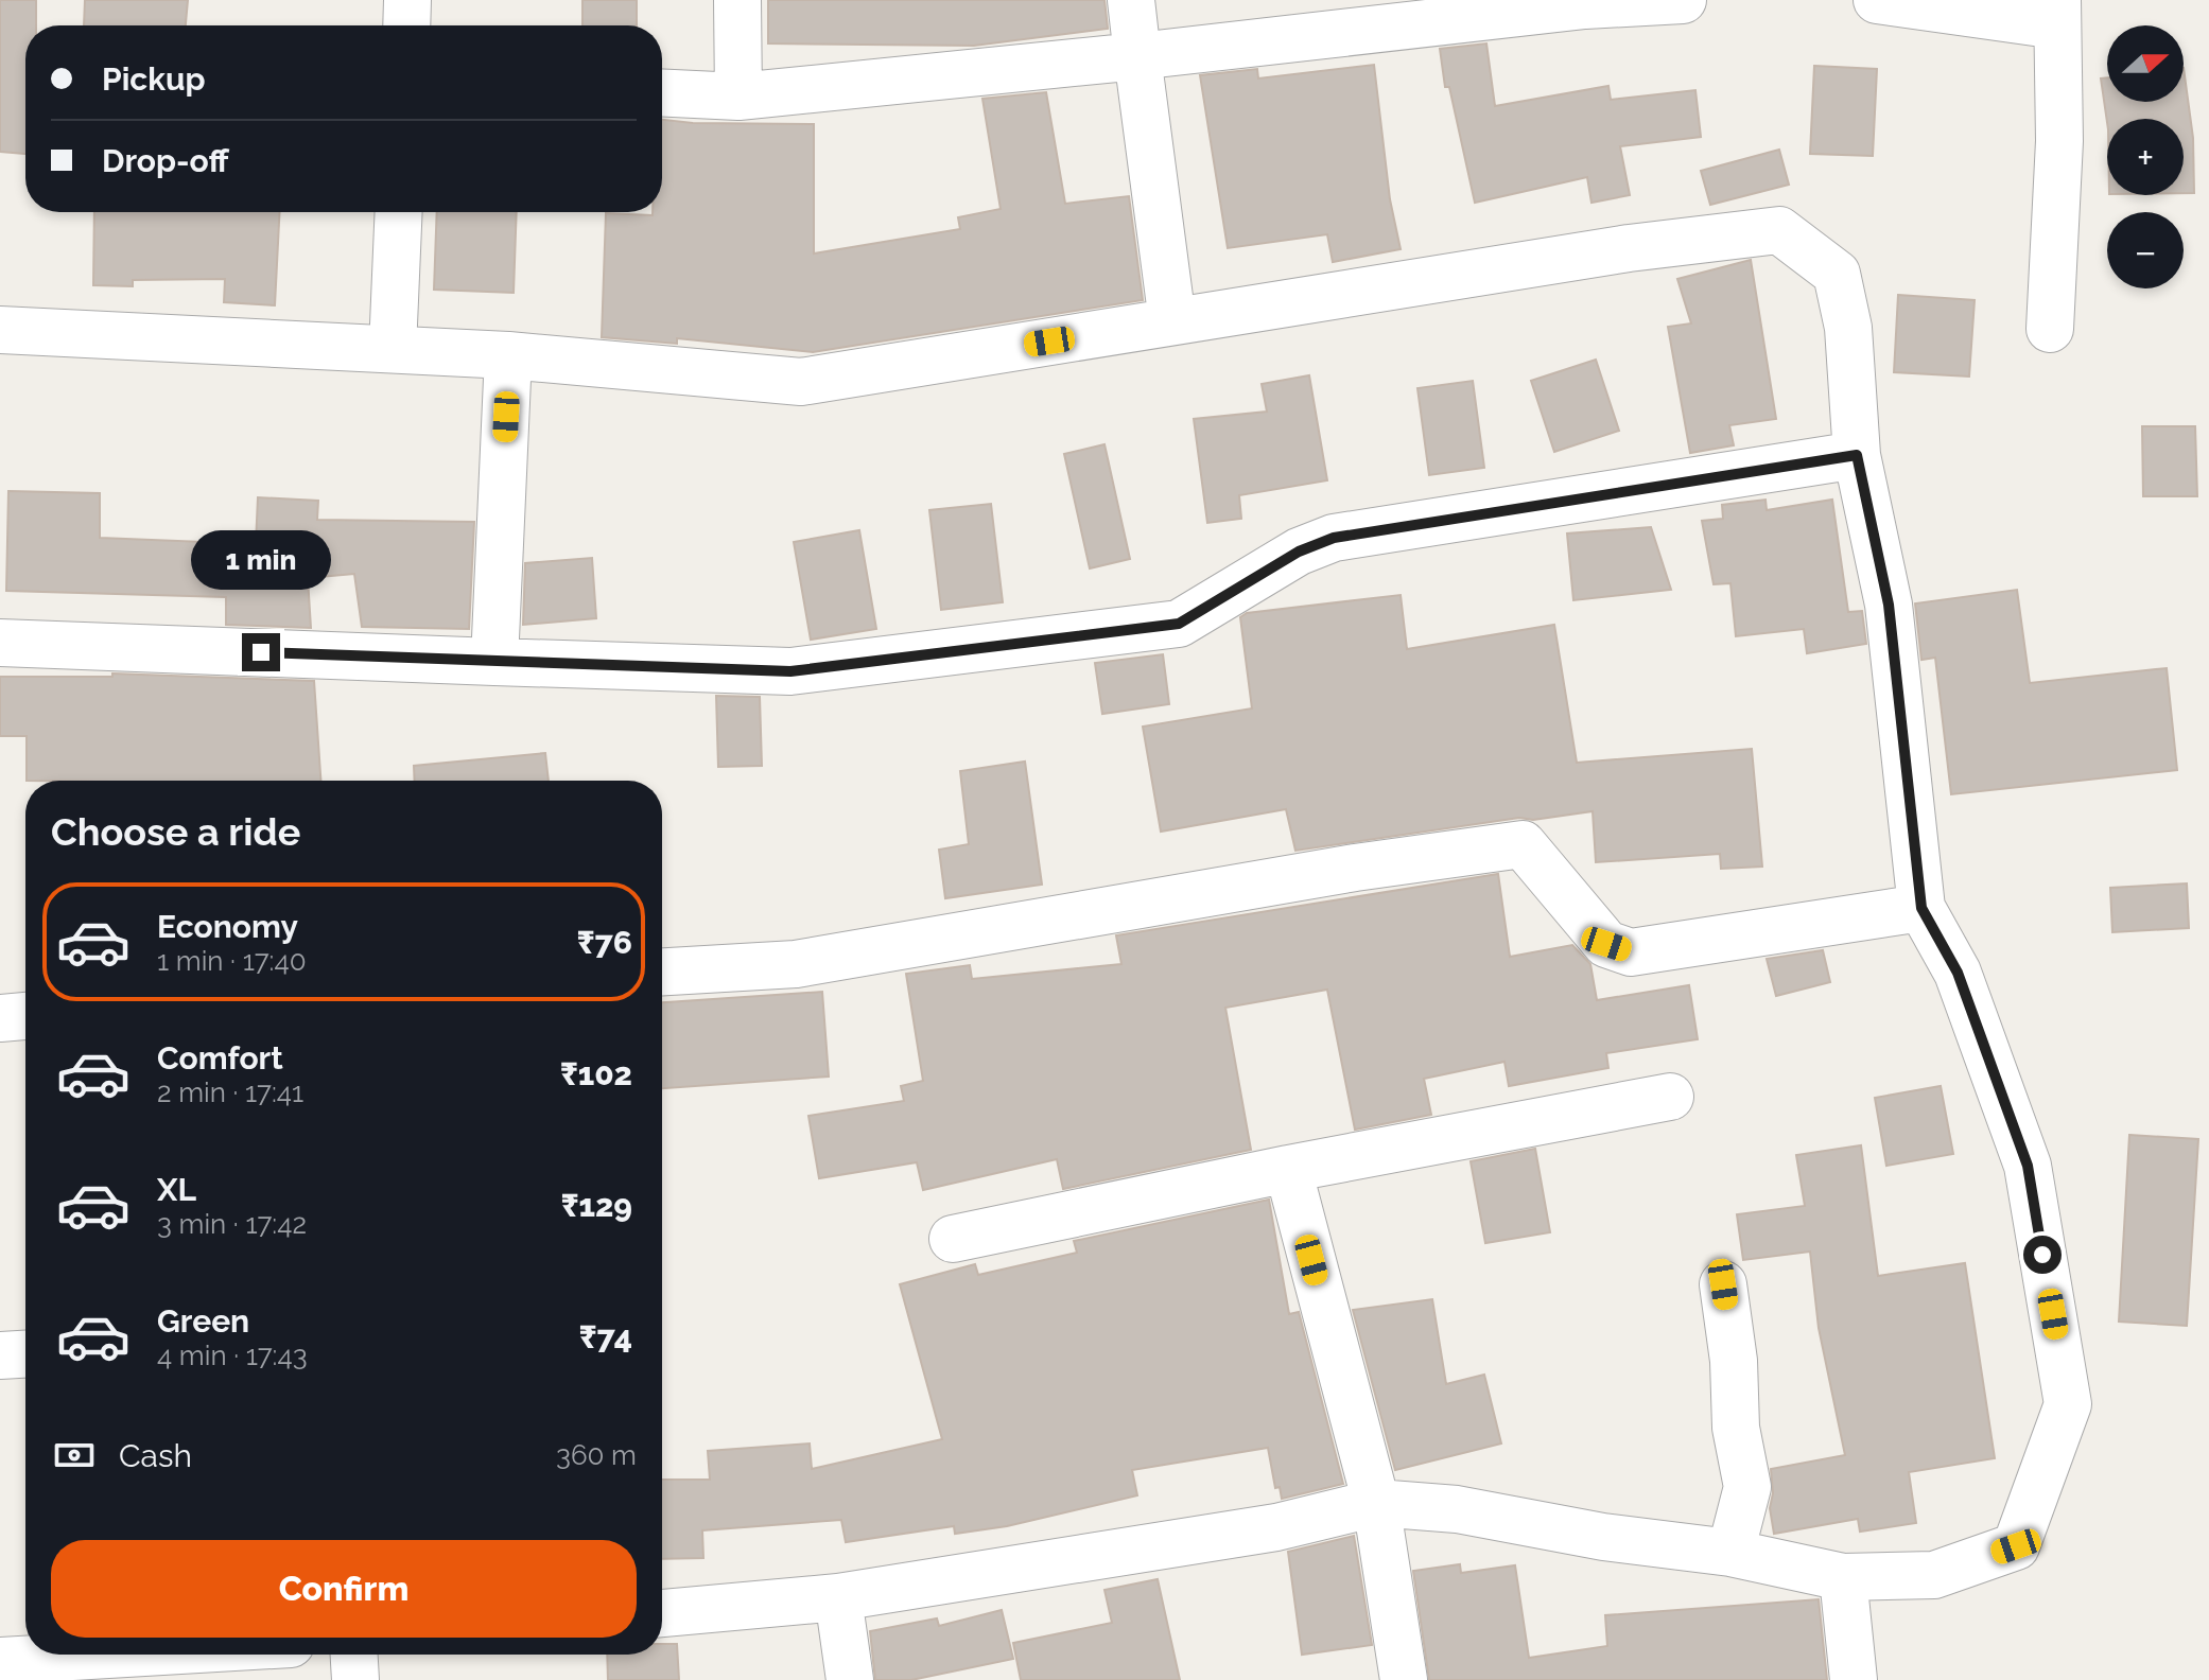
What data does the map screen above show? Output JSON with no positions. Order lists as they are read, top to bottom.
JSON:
{
  "north": "right",
  "page": {
    "map_buttons": ["+", "−"],
    "banner": ["Pickup", "Drop-off"],
    "bubble": "1 min",
    "heading": "Choose a ride",
    "list": [
      {
        "name": "Economy",
        "note": "1 min · 17:40",
        "value": "₹76"
      },
      {
        "name": "Comfort",
        "note": "2 min · 17:41",
        "value": "₹102"
      },
      {
        "name": "XL",
        "note": "3 min · 17:42",
        "value": "₹129"
      },
      {
        "name": "Green",
        "note": "4 min · 17:43",
        "value": "₹74"
      }
    ],
    "pay": ["Cash", "360 m"],
    "buttons": "Confirm"
  }
}
